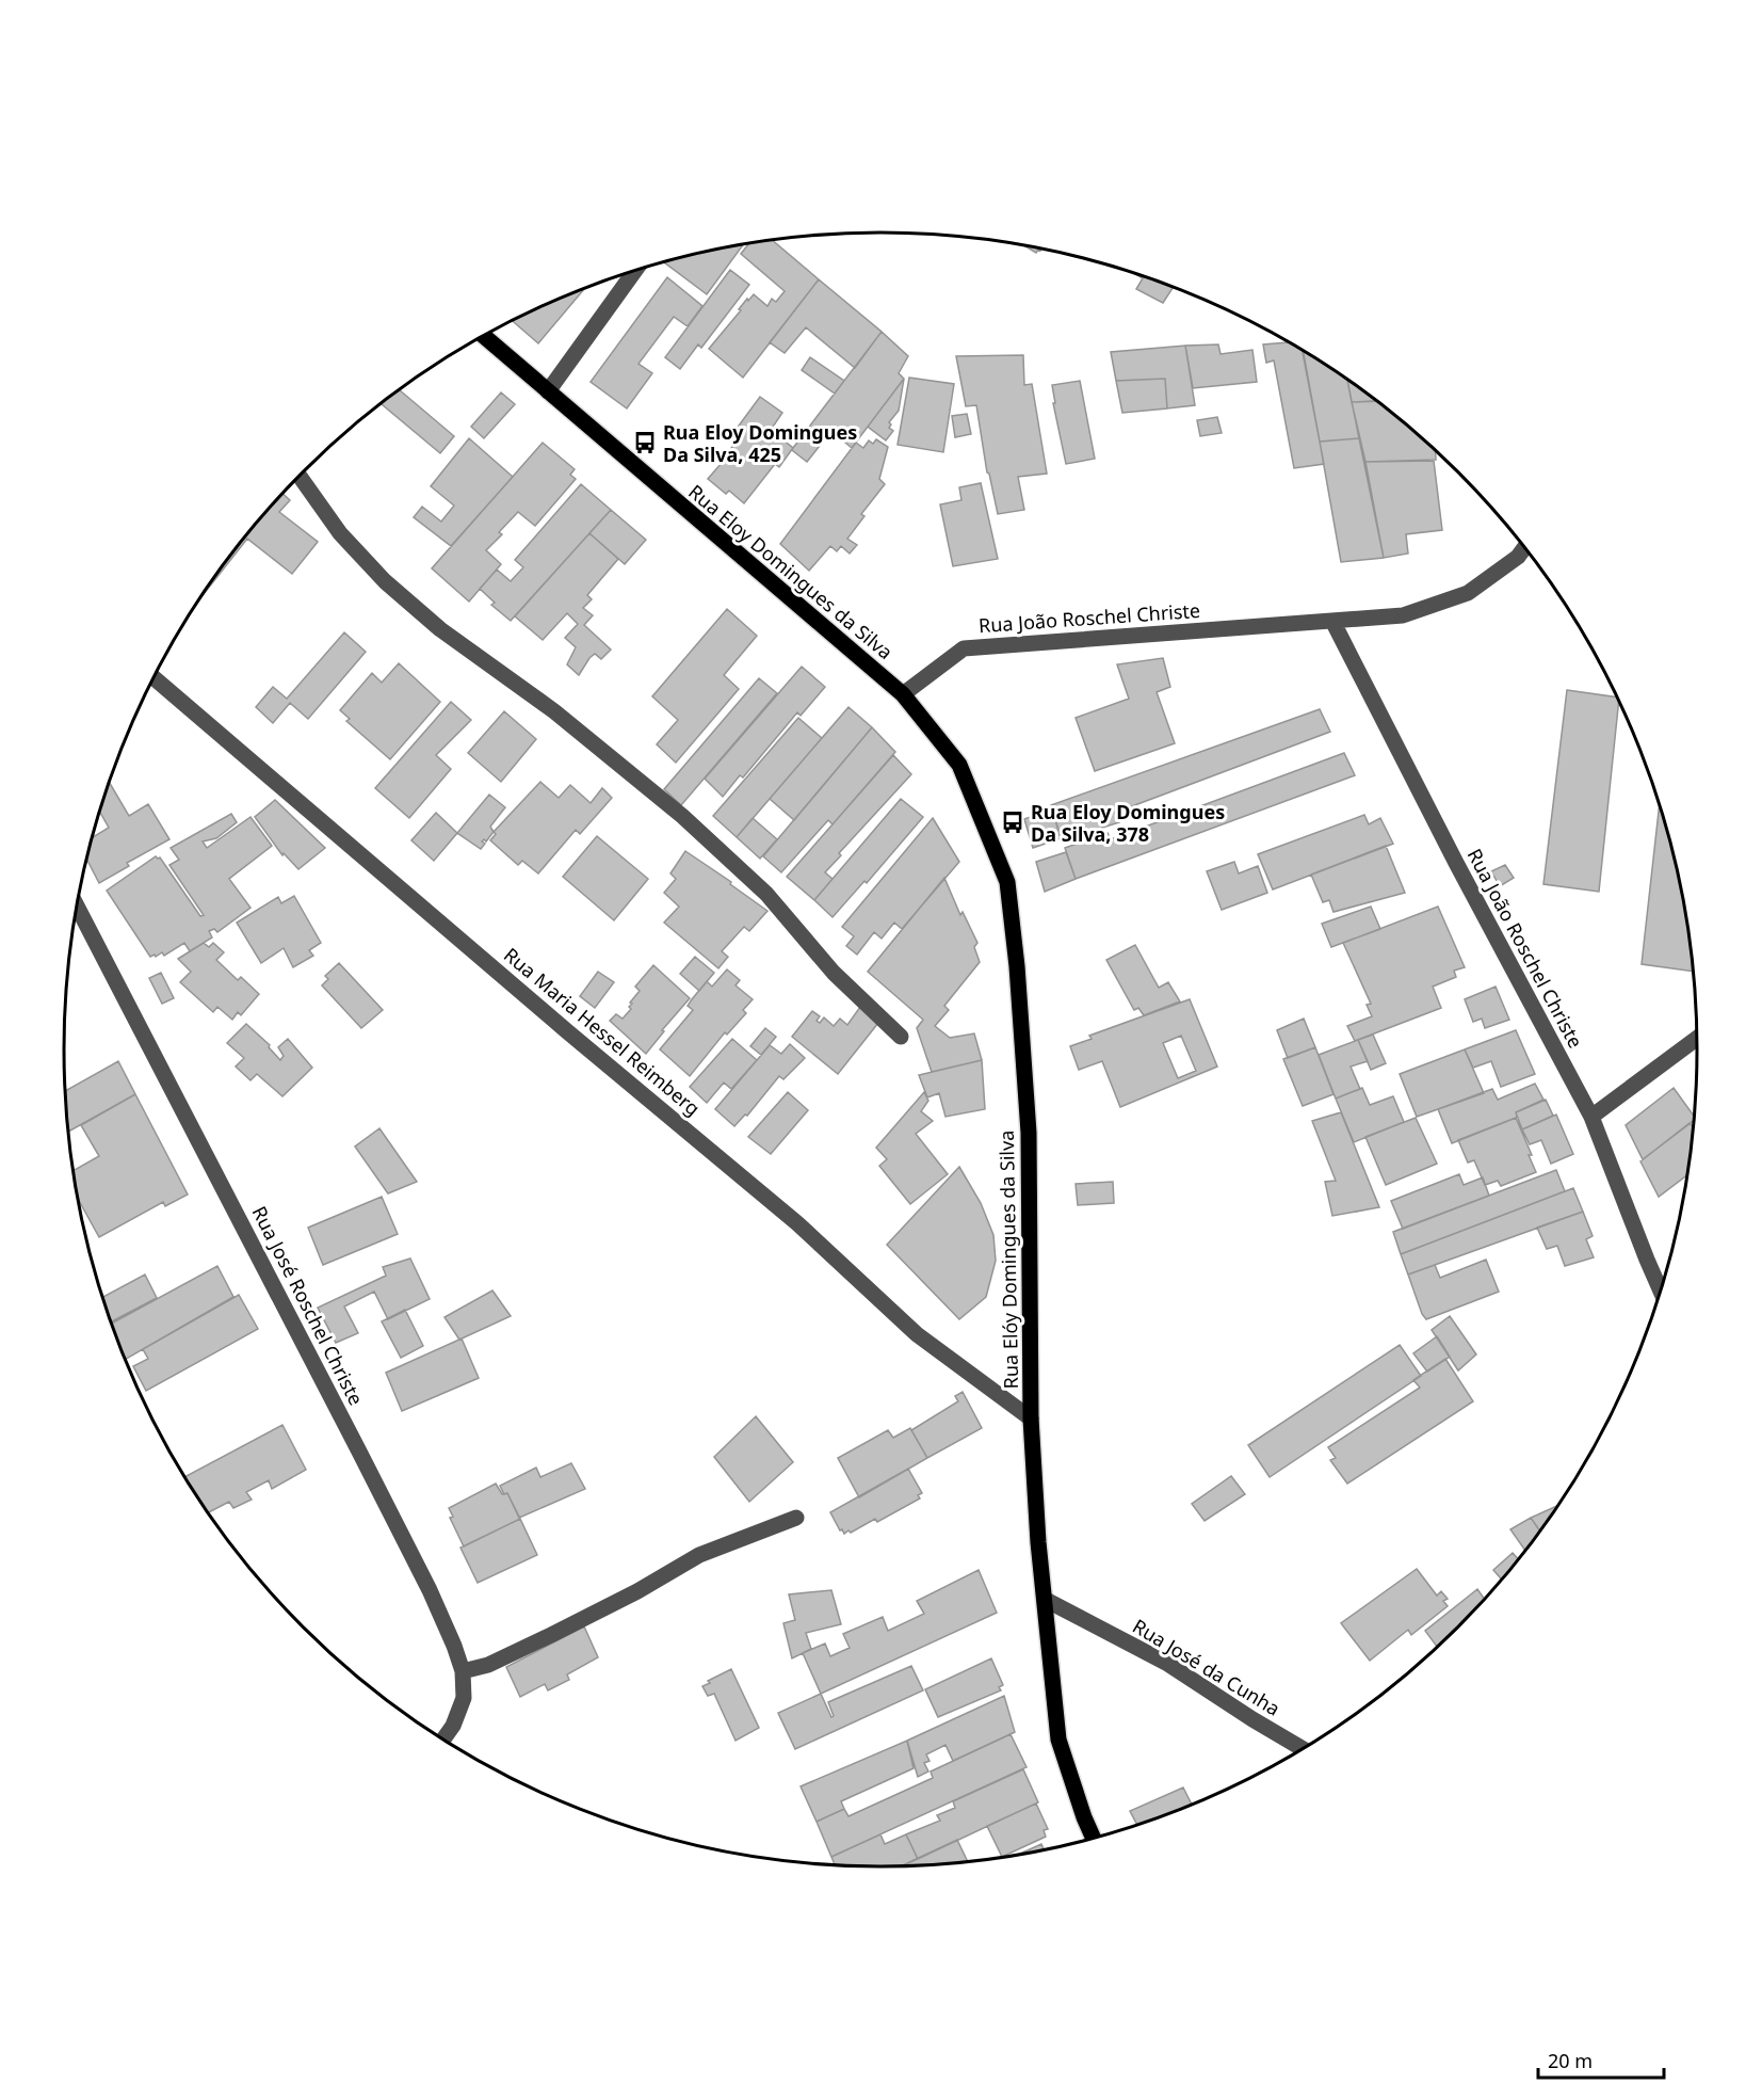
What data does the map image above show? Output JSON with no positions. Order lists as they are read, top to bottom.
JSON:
{
  "streets": {
    "main road": ["Rua Eloy Domingues da Silva", "Rua Elóy Domingues da Silva"],
    "street": [
      "Rua João Roschel Christe",
      "Rua Maria Hessel Reimberg",
      "Rua José Roschel Christe",
      "Rua José da Cunha"
    ]
  },
  "crossings": [
    ["Rua Eloy Domingues da Silva", "Rua João Roschel Christe"],
    ["Rua Eloy Domingues da Silva", "Rua Elóy Domingues da Silva"],
    ["Rua João Roschel Christe", "Rua Elóy Domingues da Silva"],
    ["Rua Maria Hessel Reimberg", "Rua Elóy Domingues da Silva"],
    ["Rua Elóy Domingues da Silva", "Rua José da Cunha"]
  ],
  "places": {
    "bus stop": ["Rua Eloy Domingues Da Silva, 425", "Rua Eloy Domingues Da Silva, 378"]
  },
  "scale_bar": "20 m"
}
